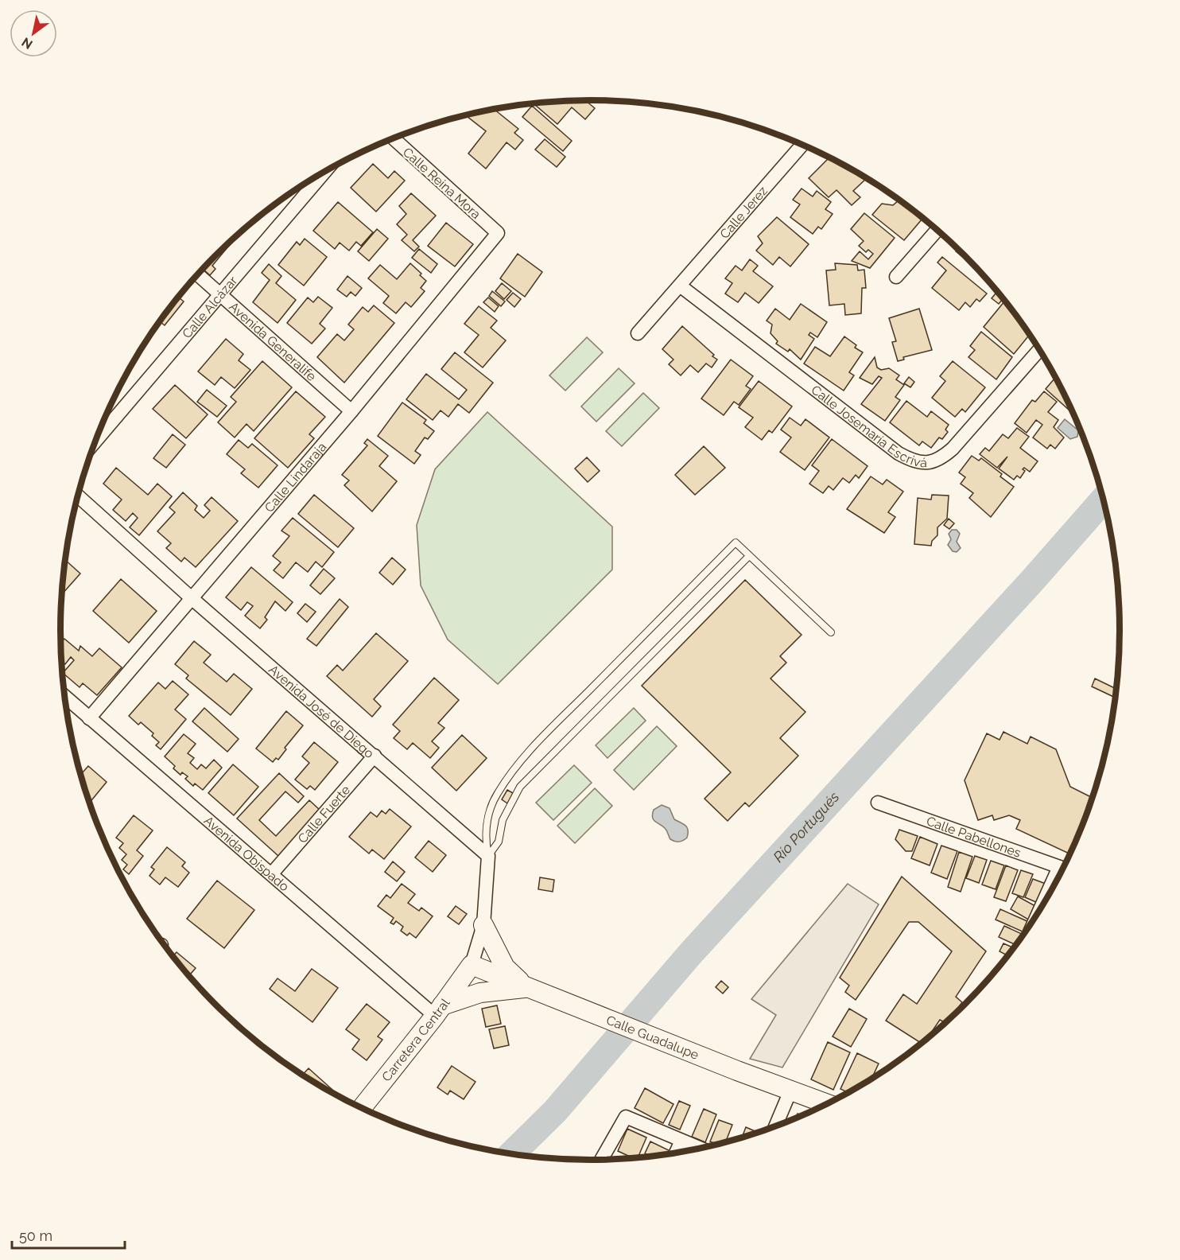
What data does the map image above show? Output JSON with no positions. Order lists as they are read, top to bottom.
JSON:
{
  "streets": {
    "street": [
      "Calle Reina Mora",
      "Calle Jerez",
      "Calle Alcázar",
      "Avenida Generalife",
      "Calle Josemaría Escrivá",
      "Calle Lindaraja",
      "Avenida José de Diego",
      "Calle Fuerte",
      "Calle Pabellones",
      "Avenida Obispado",
      "Calle Guadalupe",
      "Carretera Central"
    ]
  },
  "crossings": [
    ["Calle Reina Mora", "Calle Lindaraja"],
    ["Calle Jerez", "Calle Josemaría Escrivá"],
    ["Calle Alcázar", "Avenida Generalife"],
    ["Avenida Generalife", "Calle Lindaraja"],
    ["Calle Lindaraja", "Avenida José de Diego"],
    ["Calle Lindaraja", "Avenida Obispado"],
    ["Avenida José de Diego", "Calle Fuerte"],
    ["Calle Fuerte", "Avenida Obispado"],
    ["Avenida Obispado", "Carretera Central"],
    ["Calle Guadalupe", "Carretera Central"]
  ],
  "water": ["Río Portugués"],
  "scale_bar": "50 m",
  "north": "bottom left"
}
